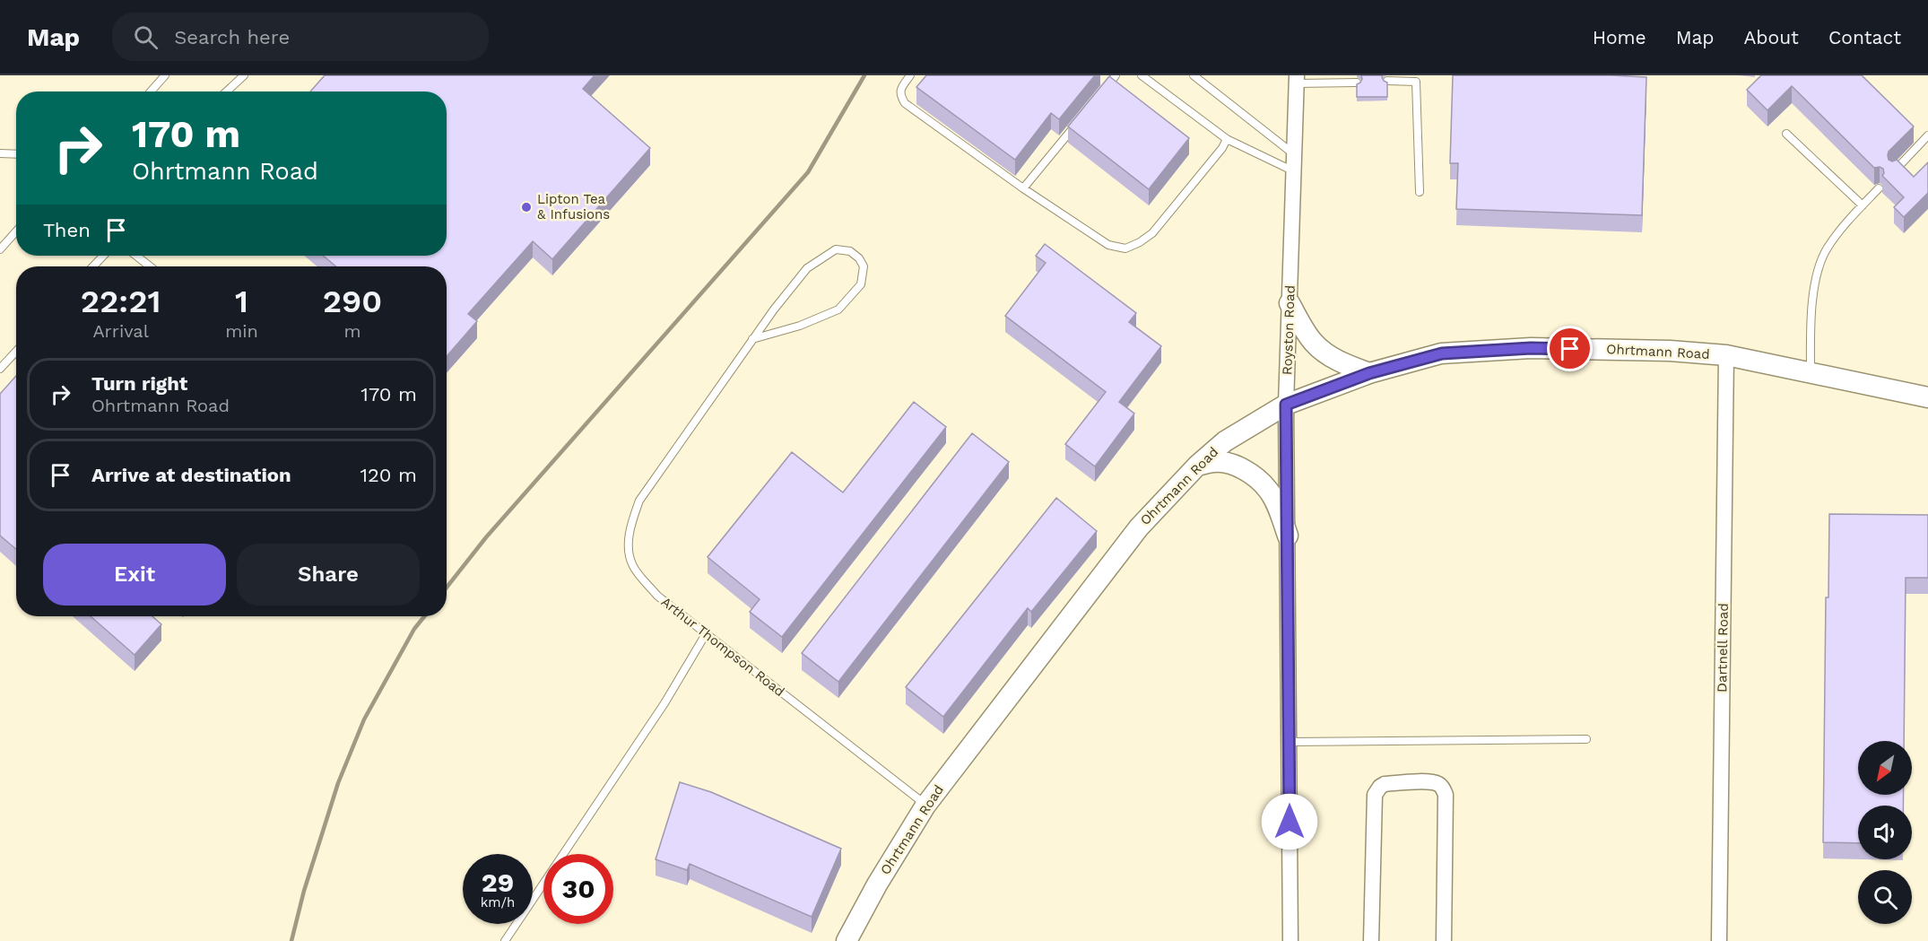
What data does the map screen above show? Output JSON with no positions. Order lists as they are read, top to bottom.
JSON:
{
  "streets": {
    "main road": ["Ohrtmann Road"],
    "street": ["Royston Road", "Dartnell Road"],
    "lane": ["Arthur Thompson Road"]
  },
  "crossings": [
    ["Royston Road", "Ohrtmann Road"],
    ["Ohrtmann Road", "Arthur Thompson Road"],
    ["Ohrtmann Road", "Dartnell Road"]
  ],
  "places": ["Lipton Tea & Infusions"],
  "north": "bottom left",
  "page": {
    "header": "Map",
    "search": "Search here",
    "nav": [
      "Home",
      "Map",
      "About",
      "Contact"
    ],
    "turn": ["170 m", "Ohrtmann Road"],
    "then": "Then",
    "eta": [
      "22:21",
      "Arrival",
      "1",
      "min",
      "290",
      "m"
    ],
    "list": [
      {
        "name": "Turn right",
        "note": "Ohrtmann Road",
        "value": "170 m"
      },
      {
        "name": "Arrive at destination",
        "value": "120 m"
      }
    ],
    "buttons": ["Exit", "Share"],
    "speed": "29 km/h",
    "limit": "30"
  }
}
